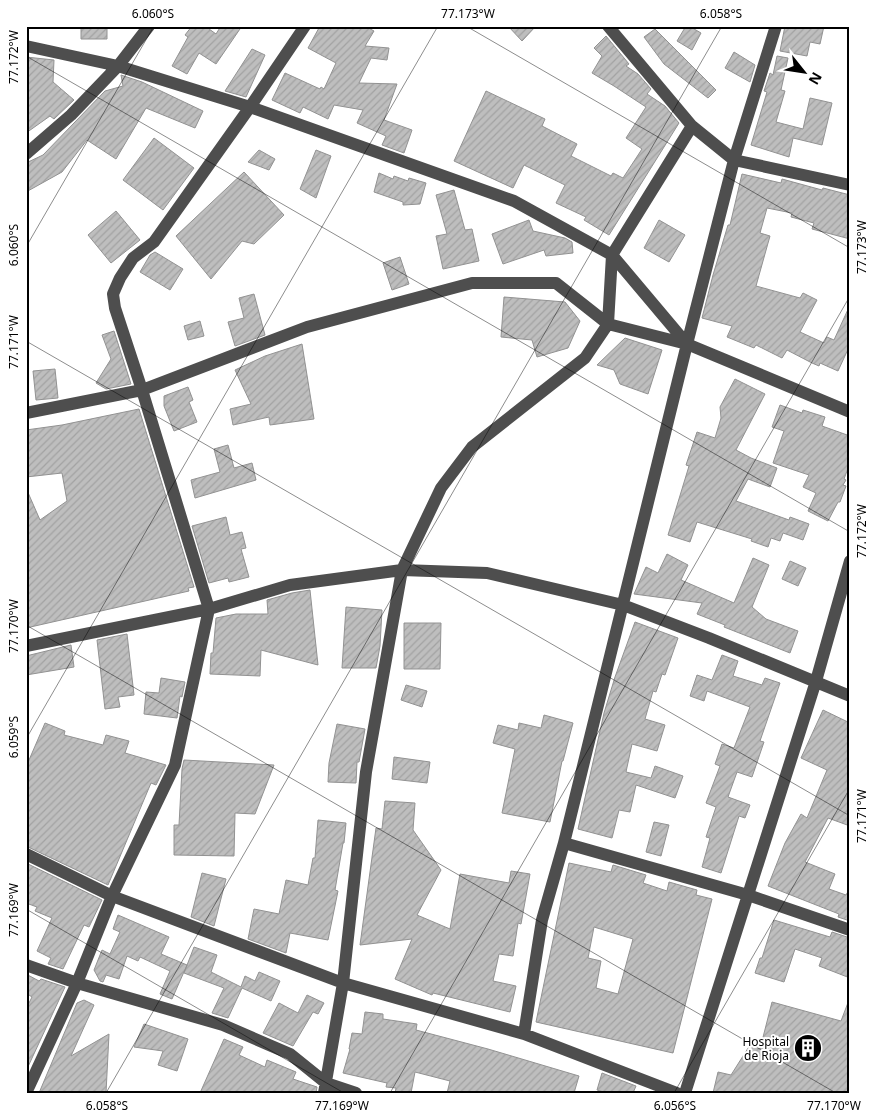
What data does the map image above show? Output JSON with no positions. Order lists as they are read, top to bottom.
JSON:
{
  "places": {
    "building": ["Hospital de Rioja"]
  },
  "north": "bottom right",
  "coordinates": [
    "6.060°S",
    "77.173°W",
    "6.058°S",
    "77.172°W",
    "77.171°W",
    "77.170°W",
    "6.059°S",
    "77.169°W",
    "6.056°S"
  ]
}
